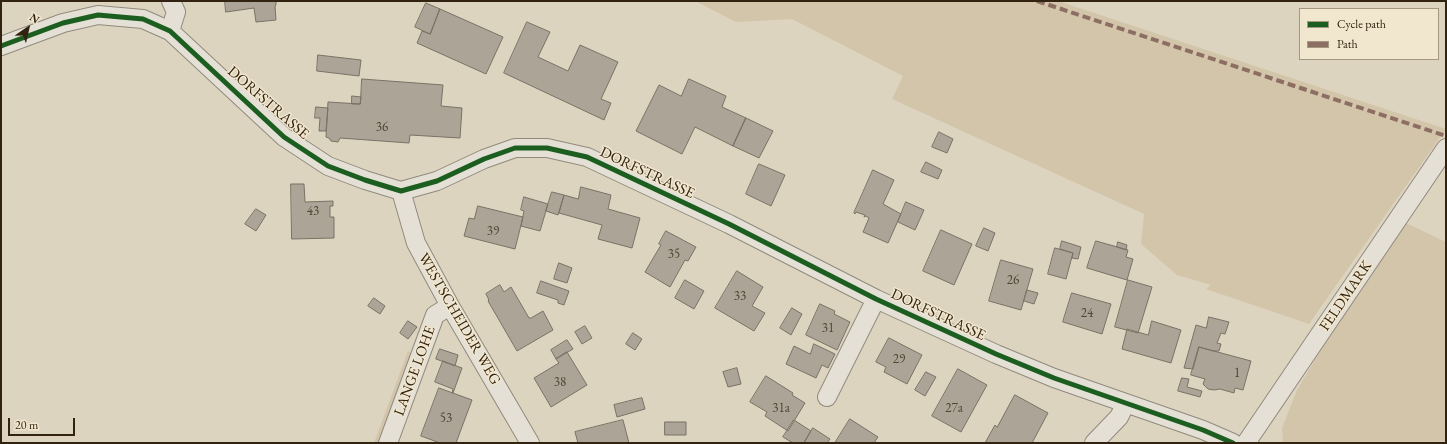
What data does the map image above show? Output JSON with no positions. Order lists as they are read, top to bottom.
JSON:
{
  "streets": {
    "street": [
      "DORFSTRASSE",
      "FELDMARK",
      "WESTSCHEIDER WEG",
      "LANGE LOHE"
    ]
  },
  "crossings": [
    ["DORFSTRASSE", "WESTSCHEIDER WEG"],
    ["WESTSCHEIDER WEG", "LANGE LOHE"]
  ],
  "house_numbers": [
    "36",
    "43",
    "39",
    "35",
    "26",
    "33",
    "24",
    "31",
    "29",
    "1",
    "38",
    "31a",
    "27a",
    "53"
  ],
  "legend": ["Cycle path", "Path"],
  "scale_bar": "20 m",
  "north": "top right"
}
